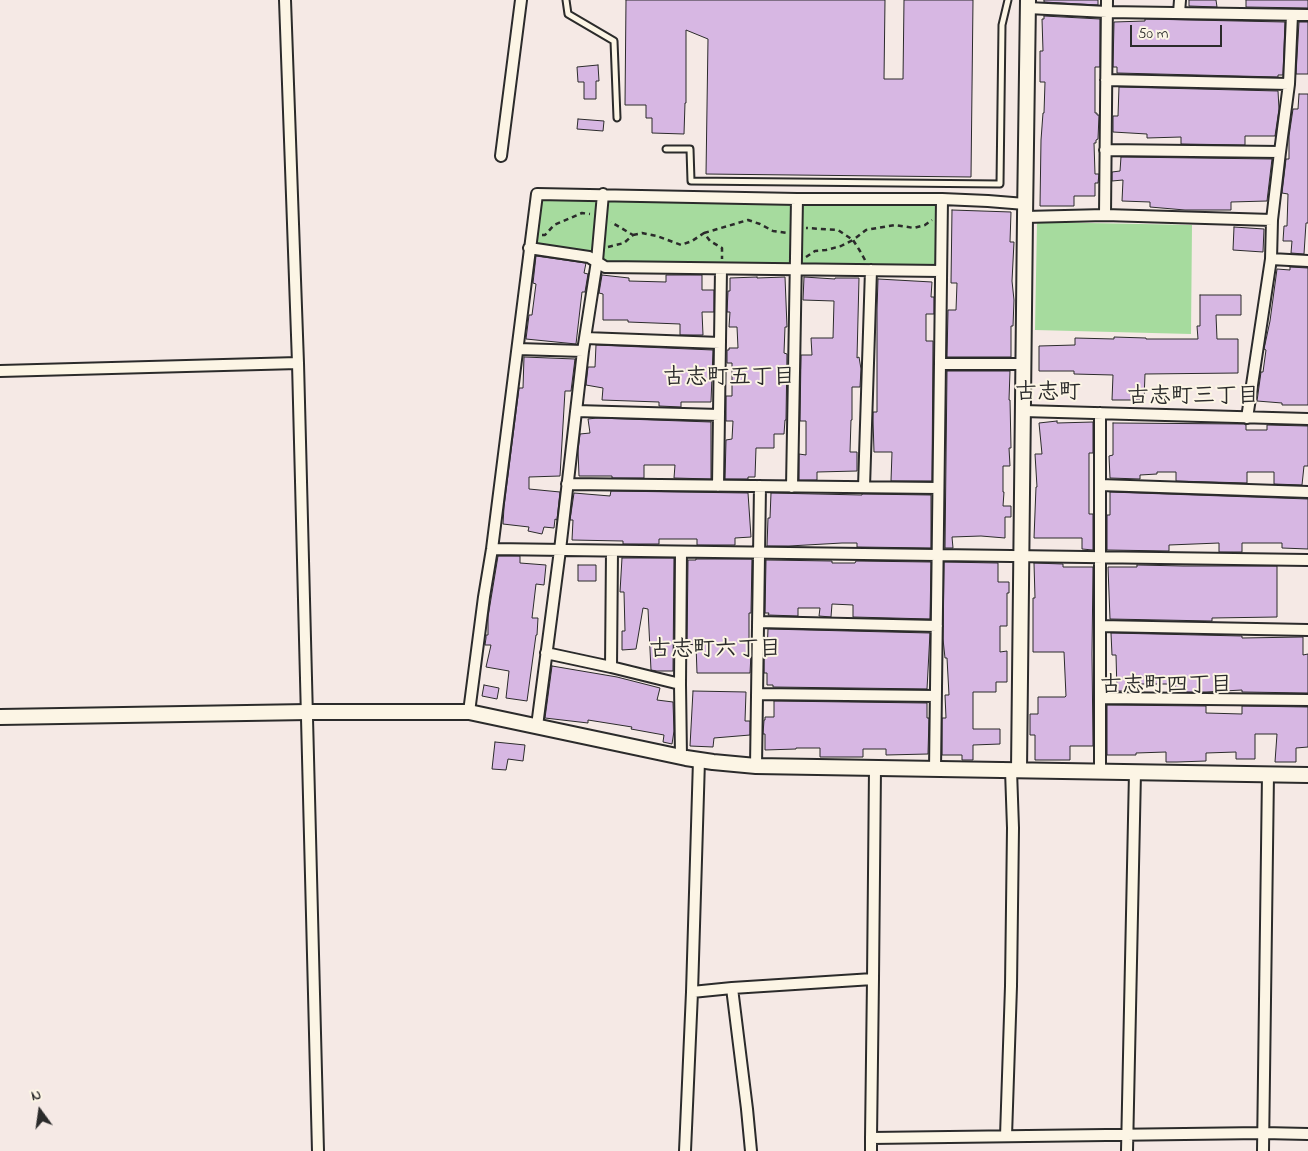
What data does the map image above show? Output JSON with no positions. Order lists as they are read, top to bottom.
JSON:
{
  "districts": [
    "古志町五丁目",
    "古志町",
    "古志町三丁目",
    "古志町六丁目",
    "古志町四丁目"
  ],
  "scale_bar": "50 m",
  "north": "top"
}
